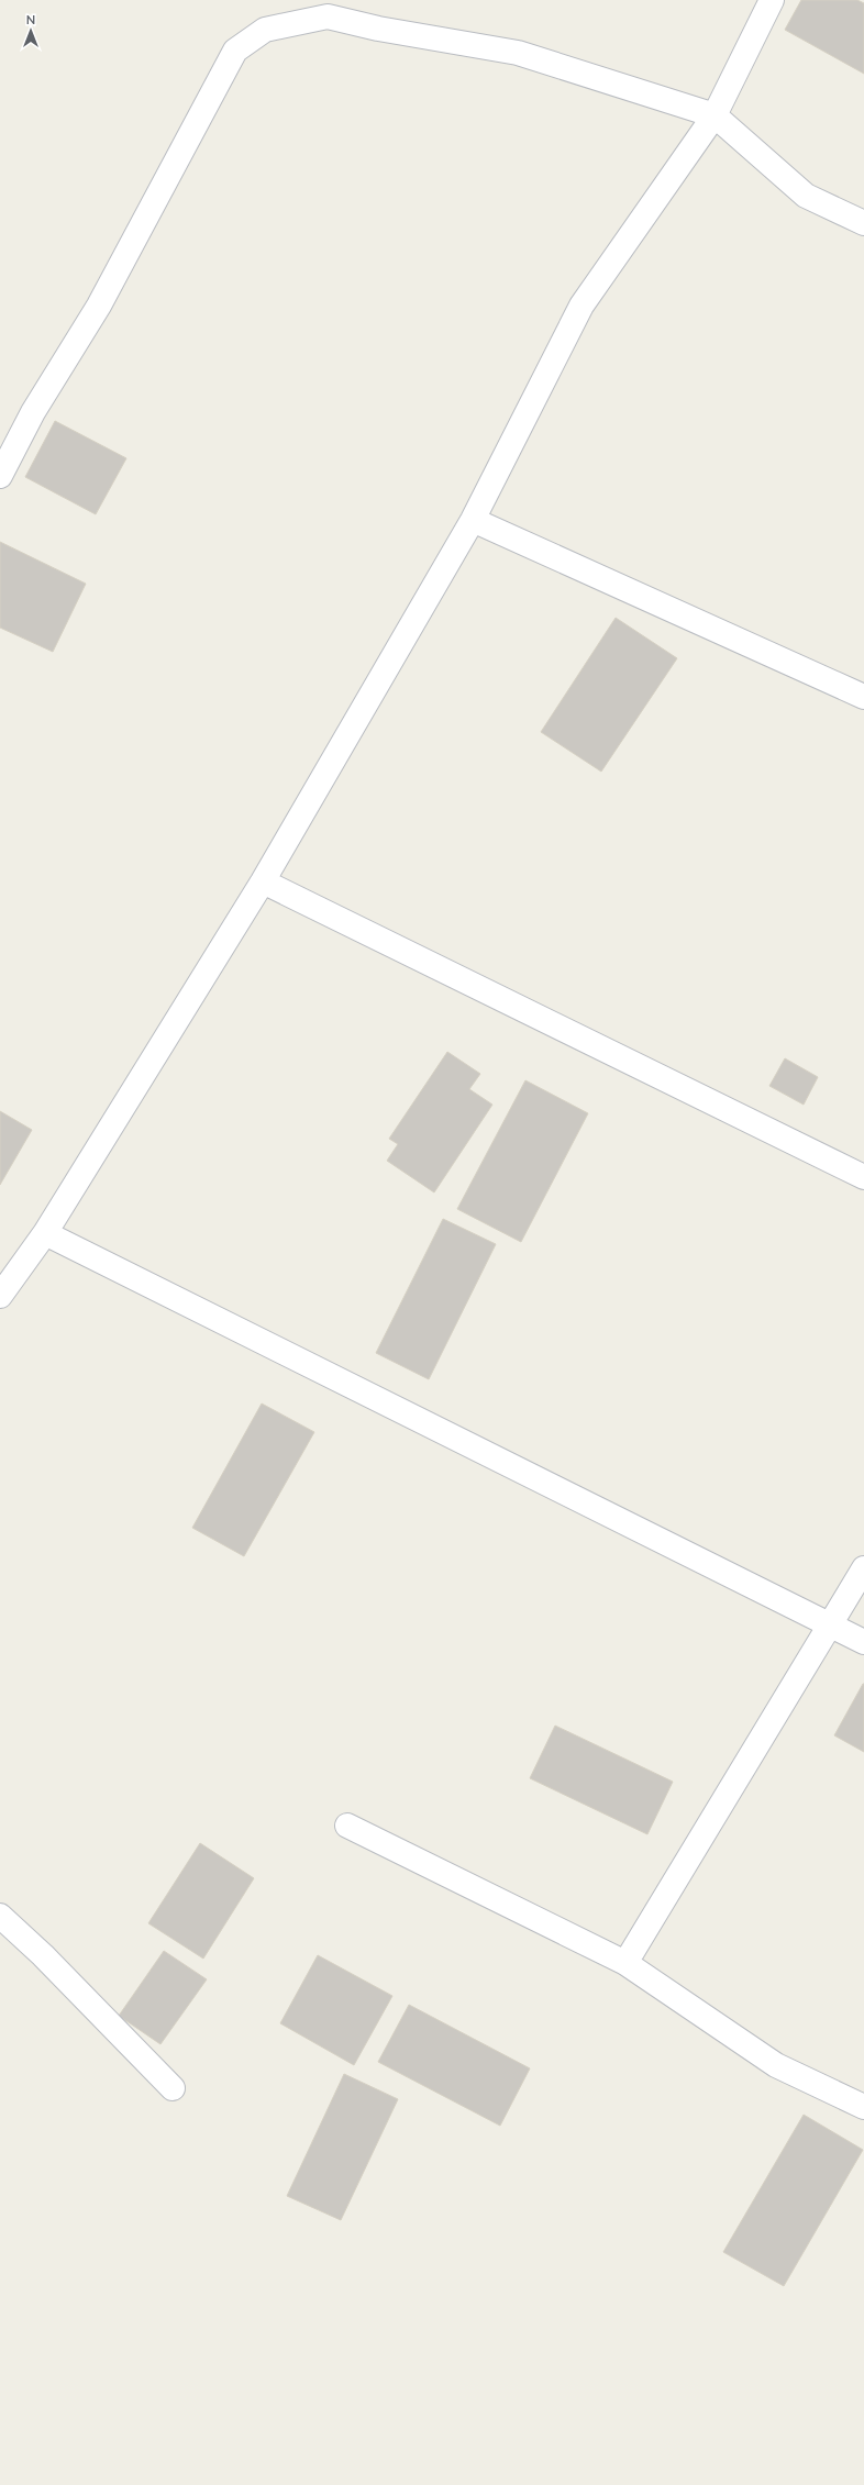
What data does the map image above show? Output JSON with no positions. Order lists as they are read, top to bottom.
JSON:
{
  "north": "top"
}
